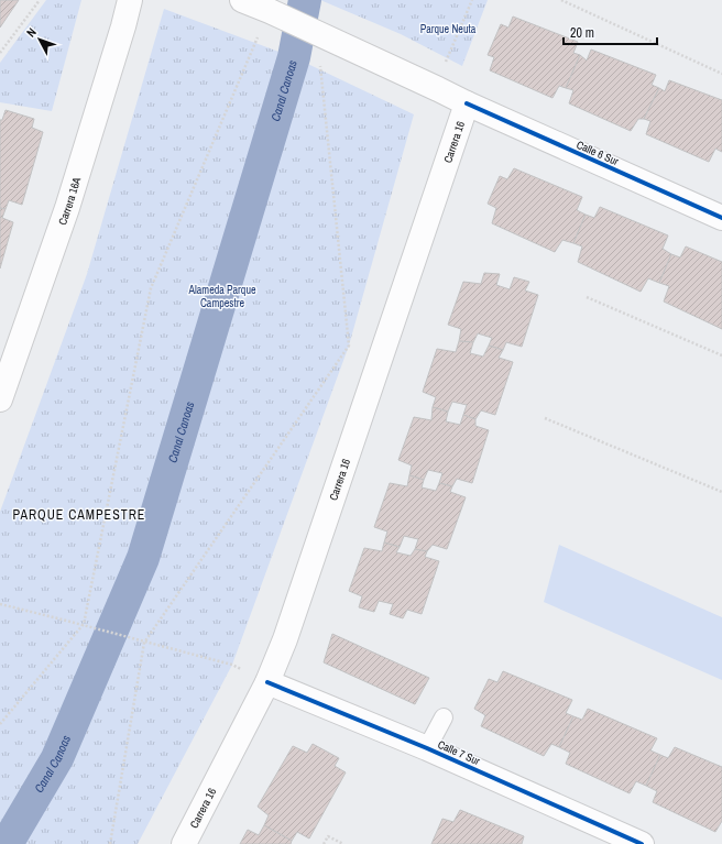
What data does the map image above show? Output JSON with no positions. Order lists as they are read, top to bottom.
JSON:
{
  "streets": {
    "main road": [
      "Carrera 16",
      "Calle 6 Sur",
      "Carrera 16A",
      "Calle 7 Sur"
    ]
  },
  "crossings": [
    ["Carrera 16", "Calle 6 Sur"],
    ["Carrera 16", "Calle 7 Sur"]
  ],
  "districts": ["PARQUE CAMPESTRE"],
  "water": ["Canal Canoas"],
  "parks": ["Parque Neuta", "Alameda Parque Campestre"],
  "scale_bar": "20 m",
  "north": "top left"
}
